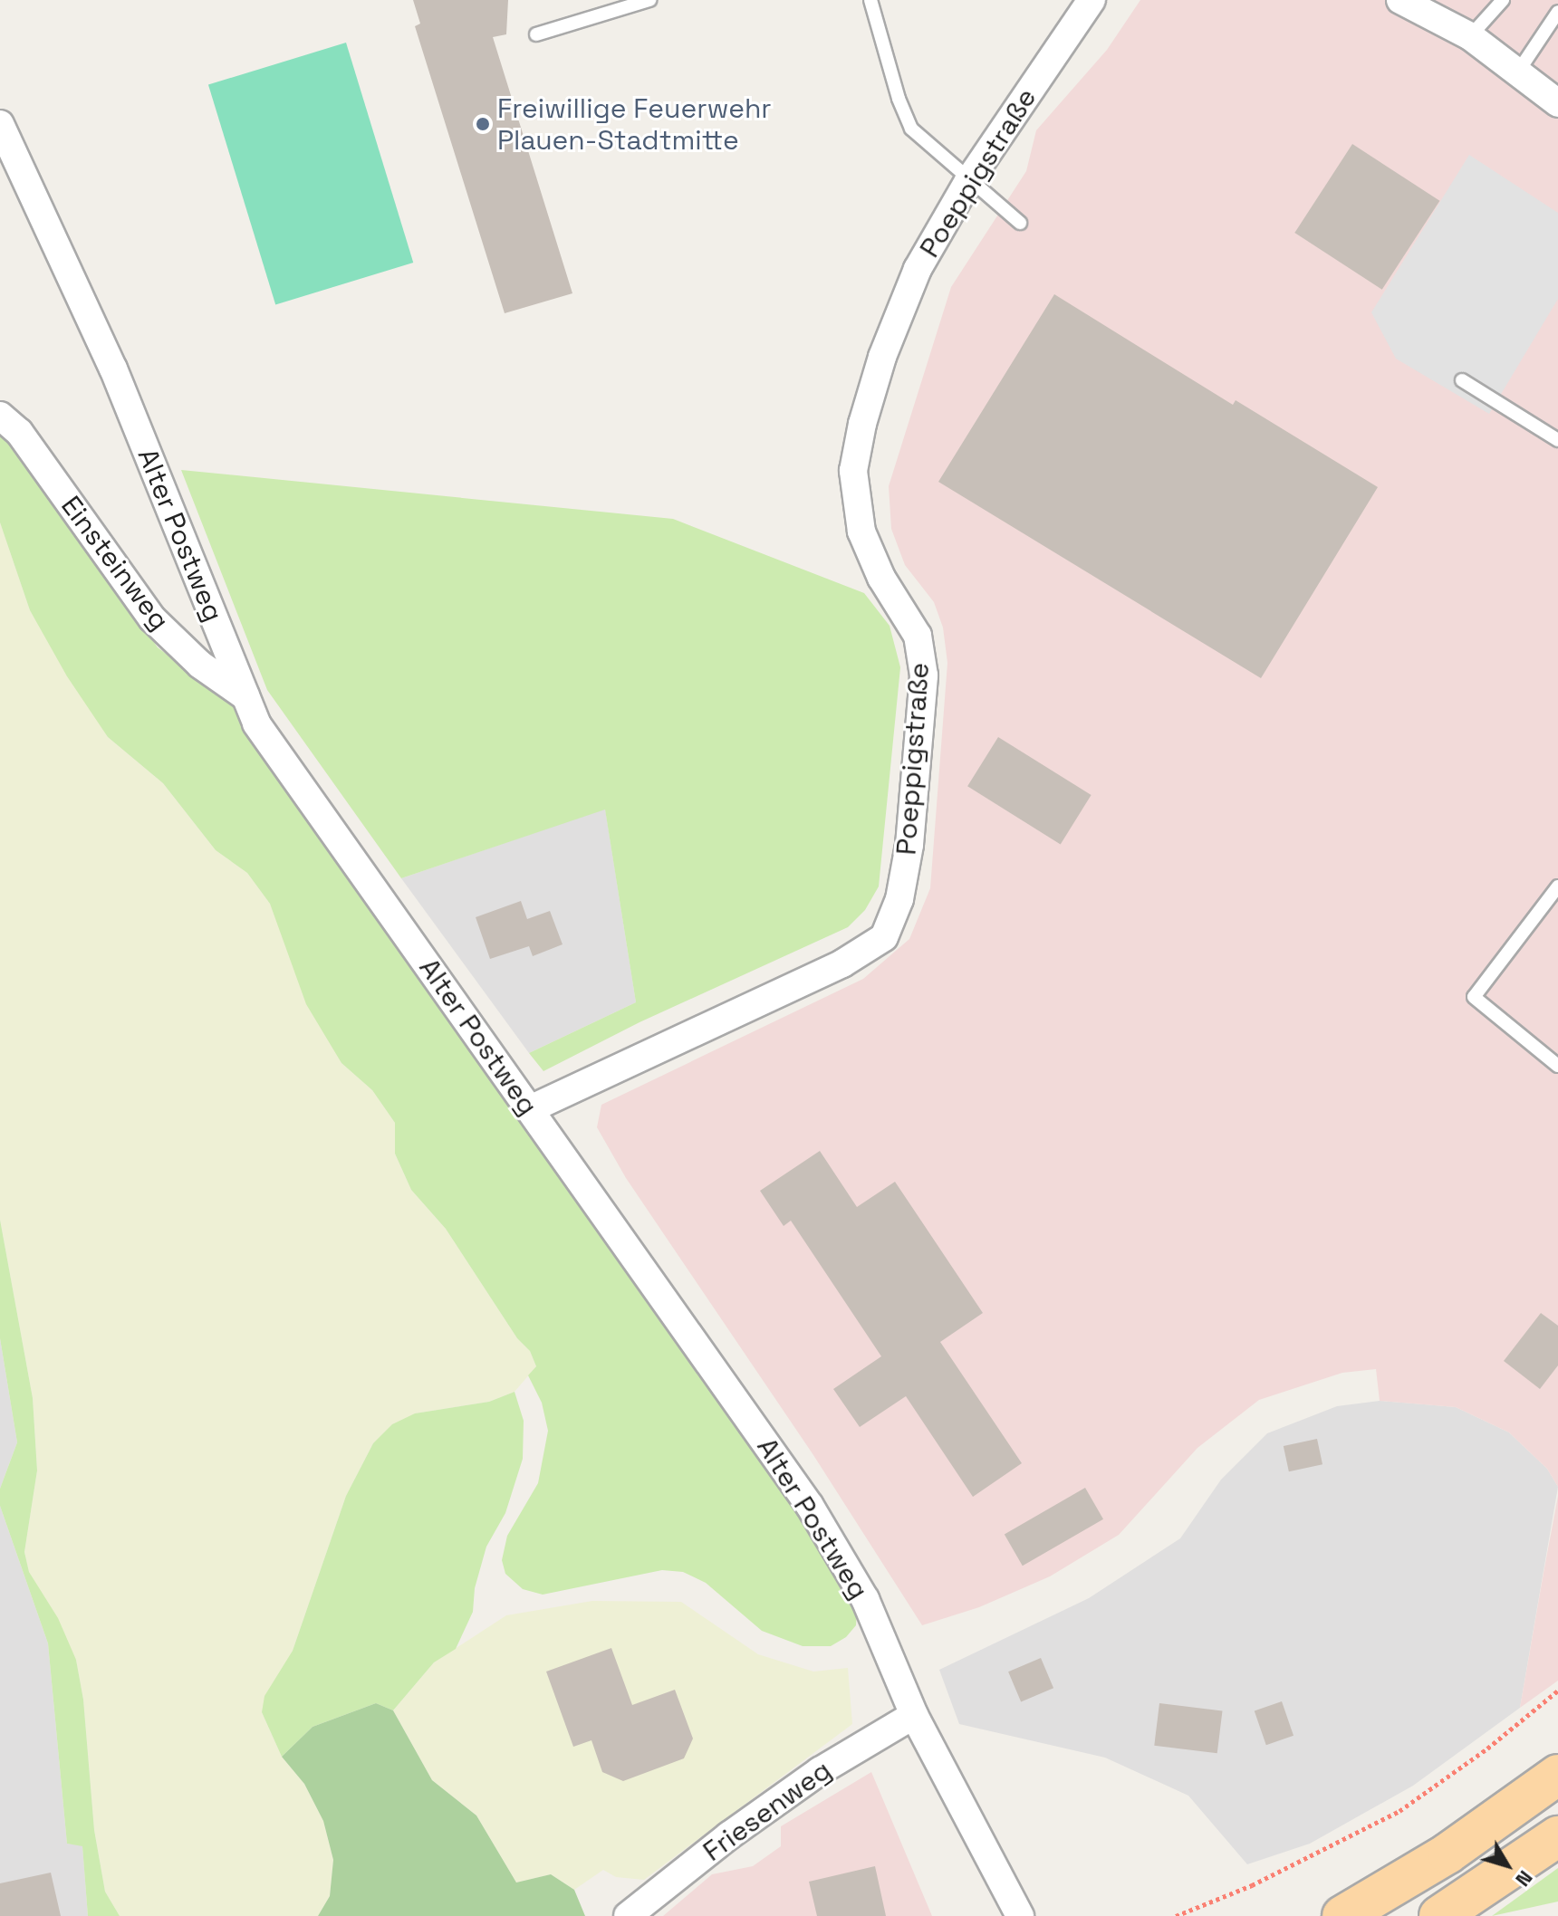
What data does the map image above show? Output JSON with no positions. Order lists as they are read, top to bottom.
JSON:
{
  "streets": {
    "street": [
      "Poeppigstraße",
      "Alter Postweg",
      "Einsteinweg",
      "Friesenweg"
    ]
  },
  "crossings": [
    ["Poeppigstraße", "Alter Postweg"],
    ["Alter Postweg", "Einsteinweg"],
    ["Alter Postweg", "Friesenweg"]
  ],
  "places": ["Freiwillige Feuerwehr Plauen-Stadtmitte"],
  "north": "bottom right"
}
